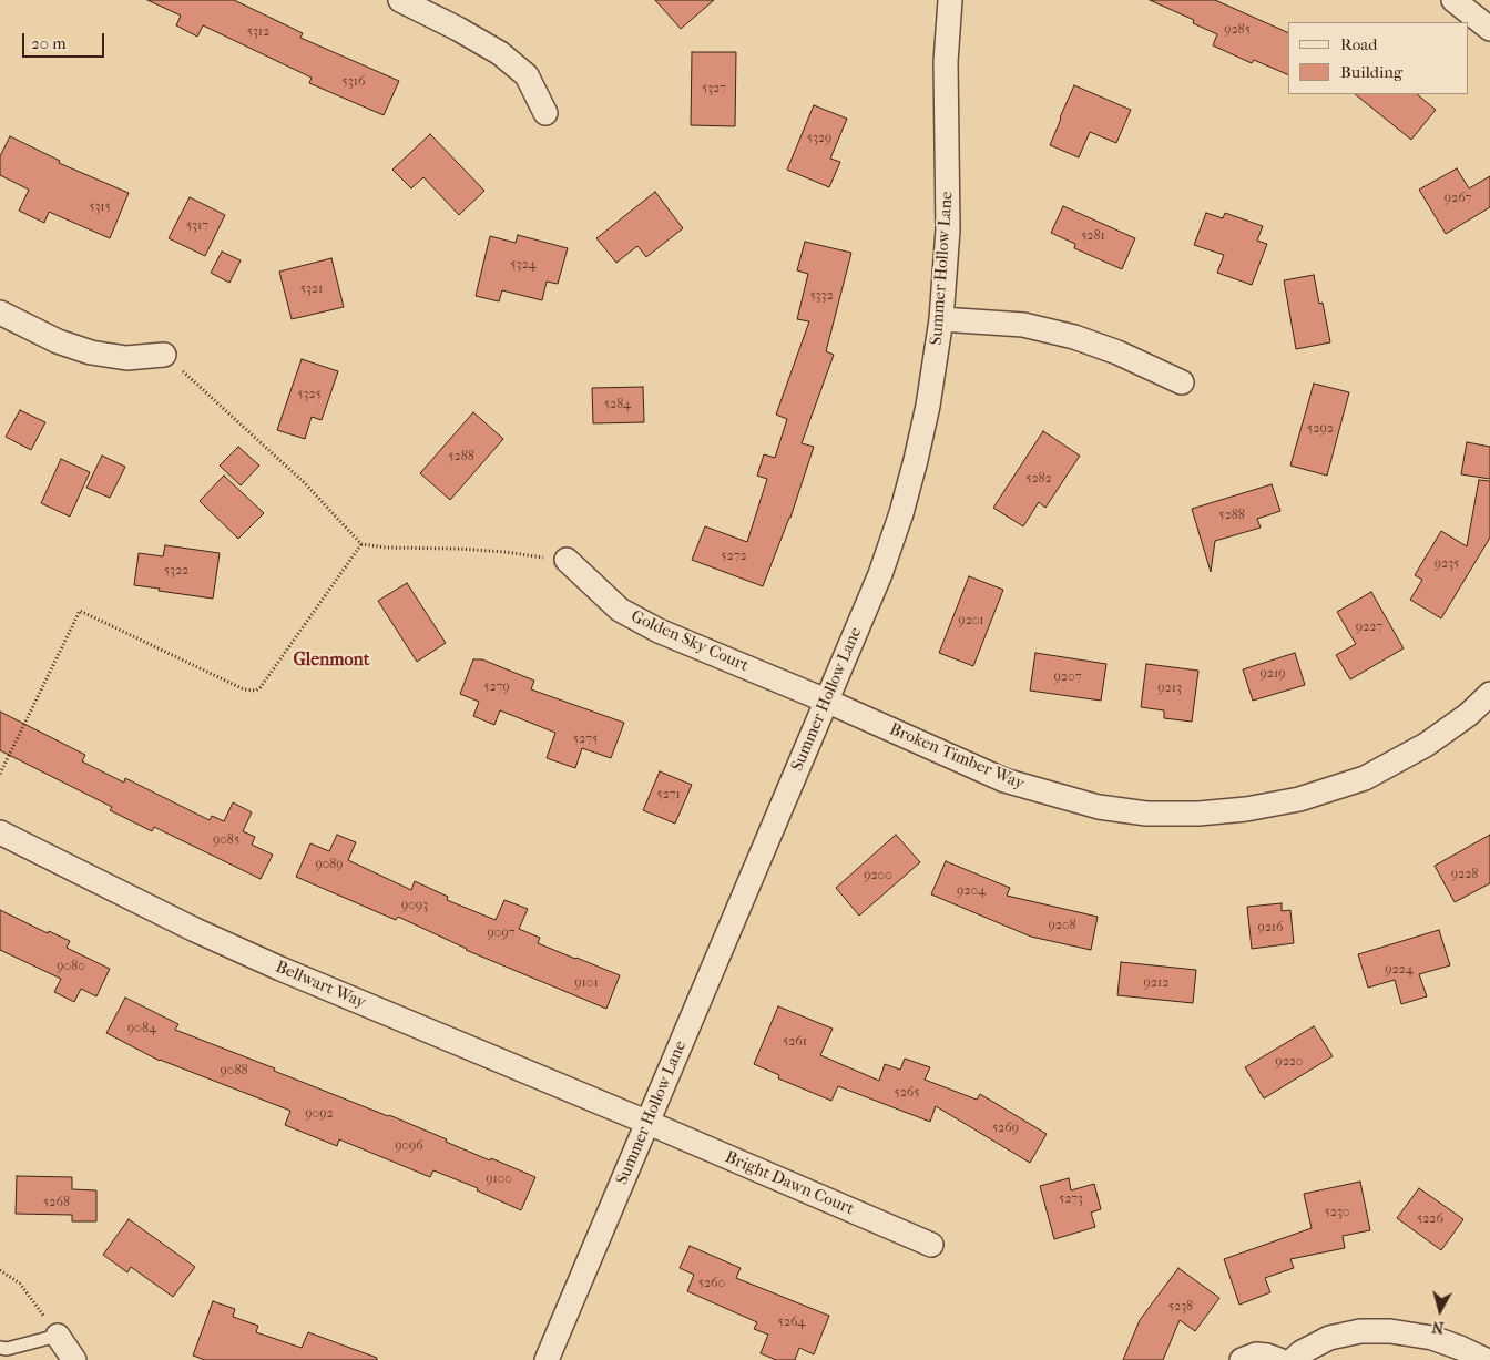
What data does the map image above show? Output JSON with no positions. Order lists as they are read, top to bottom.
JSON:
{
  "streets": {
    "street": [
      "Summer Hollow Lane",
      "Golden Sky Court",
      "Broken Timber Way",
      "Bellwart Way",
      "Bright Dawn Court"
    ]
  },
  "crossings": [
    ["Summer Hollow Lane", "Golden Sky Court"],
    ["Summer Hollow Lane", "Broken Timber Way"],
    ["Summer Hollow Lane", "Bellwart Way"],
    ["Summer Hollow Lane", "Bright Dawn Court"],
    ["Golden Sky Court", "Broken Timber Way"],
    ["Bellwart Way", "Bright Dawn Court"]
  ],
  "districts": ["Glenmont"],
  "house_numbers": [
    "9285",
    "5312",
    "5316",
    "5327",
    "5329",
    "9267",
    "5315",
    "5317",
    "5281",
    "5324",
    "5321",
    "5332",
    "5325",
    "5284",
    "5292",
    "5288",
    "5282",
    "5288",
    "5272",
    "9235",
    "5322",
    "9201",
    "9227",
    "9219",
    "9207",
    "5279",
    "9213",
    "5275",
    "5271",
    "9085",
    "9089",
    "9228",
    "9200",
    "9204",
    "9093",
    "9208",
    "9216",
    "9097",
    "9080",
    "9224",
    "9101",
    "9212",
    "9084",
    "5261",
    "9220",
    "9088",
    "5265",
    "9092",
    "5269",
    "9096",
    "9100",
    "5273",
    "5268",
    "5230",
    "5226",
    "5260",
    "5238",
    "5264"
  ],
  "legend": ["Road", "Building"],
  "scale_bar": "20 m",
  "north": "bottom"
}
